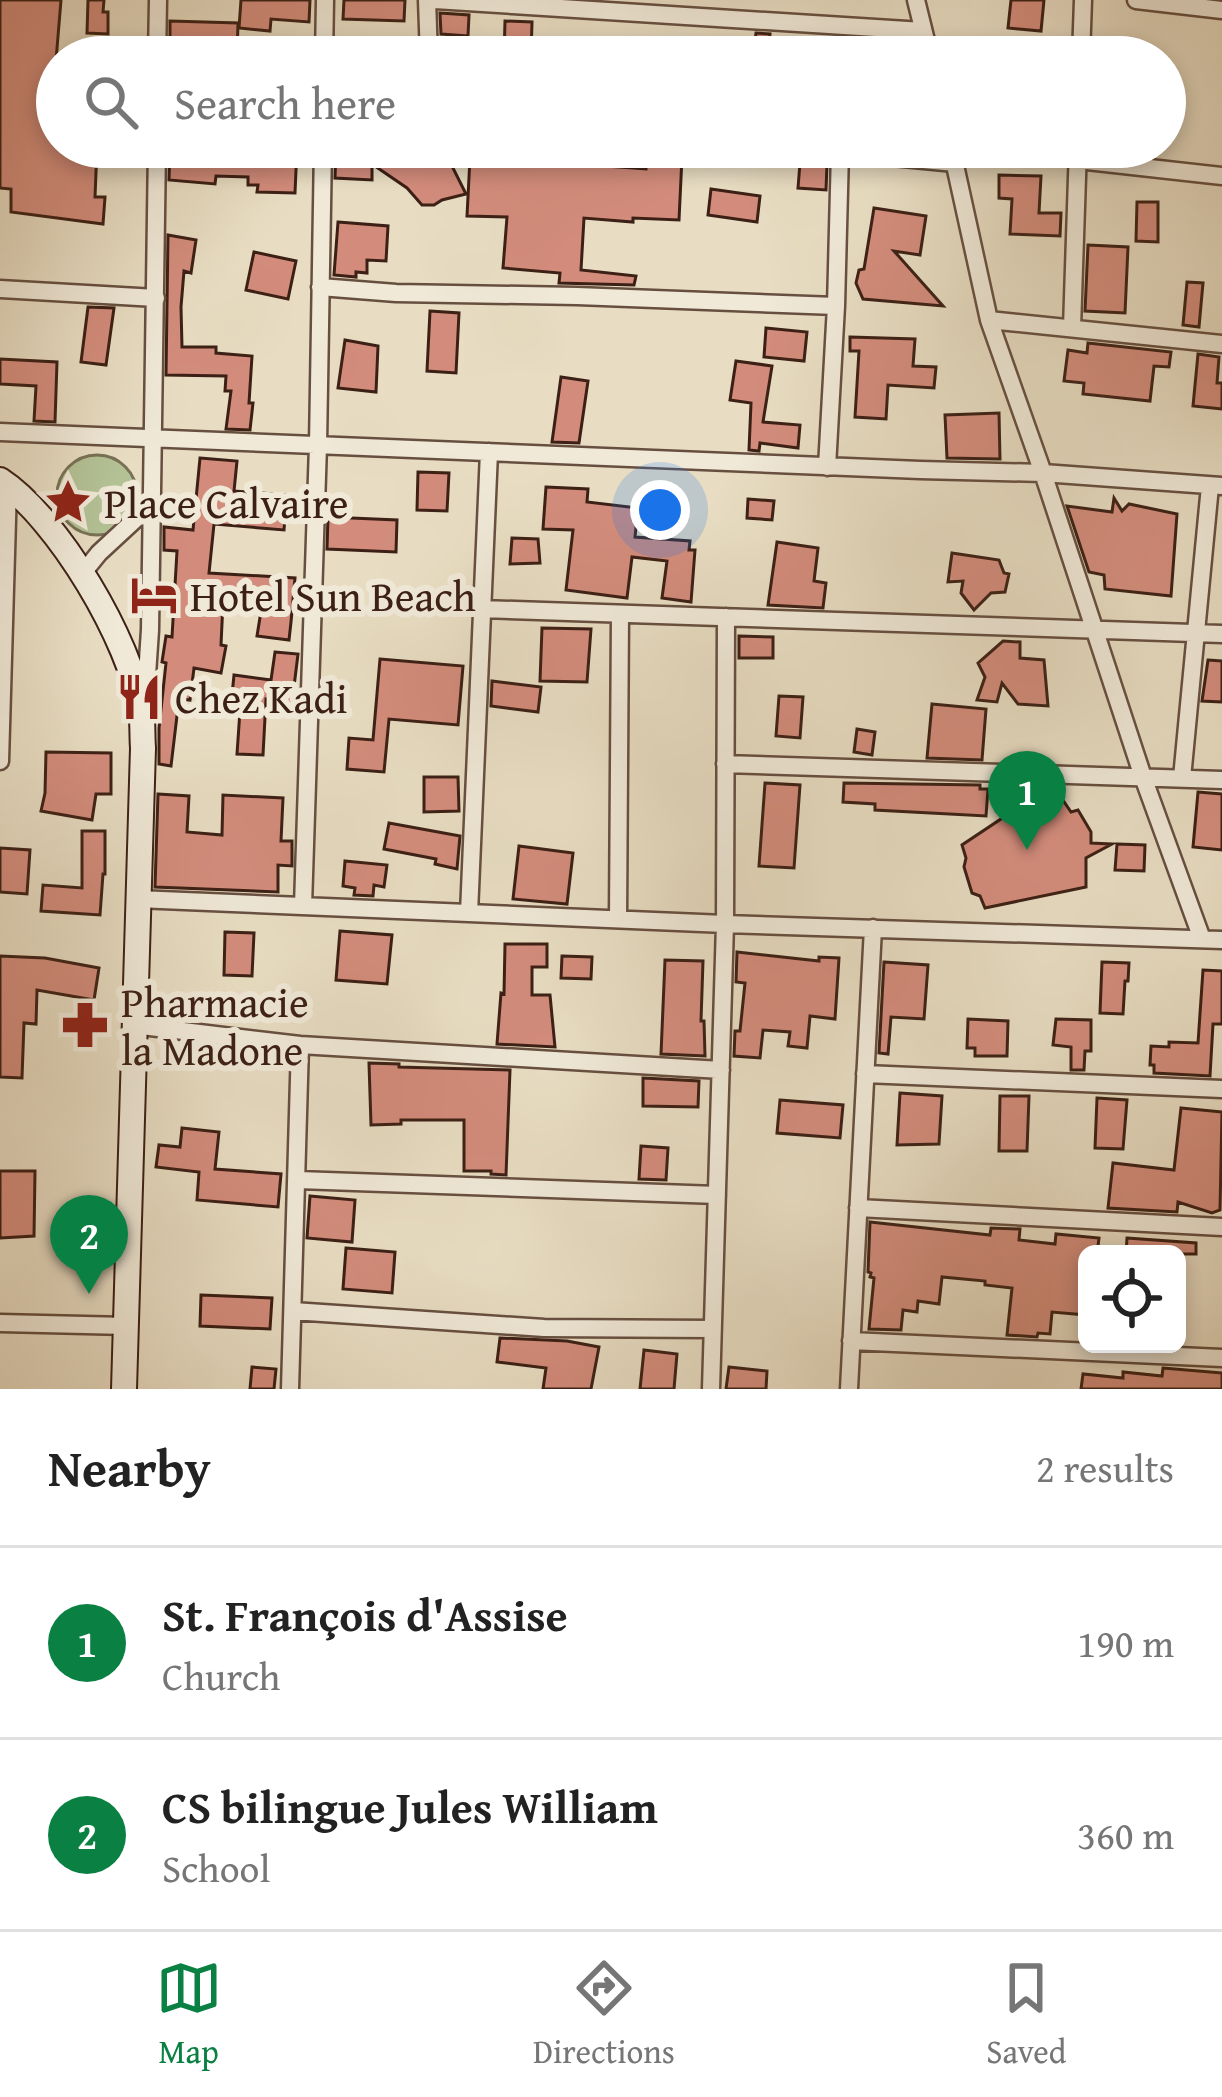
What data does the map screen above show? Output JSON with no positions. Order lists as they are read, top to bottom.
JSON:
{
  "places": {
    "place": ["Place Calvaire"],
    "hotel": ["Hotel Sun Beach"],
    "restaurant": ["Chez Kadi"],
    "pharmacy": ["Pharmacie la Madone"]
  },
  "page": {
    "search": "Search here",
    "pins": ["1", "2"],
    "heading": ["Nearby", "2 results"],
    "list": [
      {
        "mark": "1",
        "name": "St. François d'Assise",
        "note": "Church",
        "value": "190 m"
      },
      {
        "mark": "2",
        "name": "CS bilingue Jules William",
        "note": "School",
        "value": "360 m"
      }
    ],
    "nav": ["Map", "Directions", "Saved"]
  }
}
